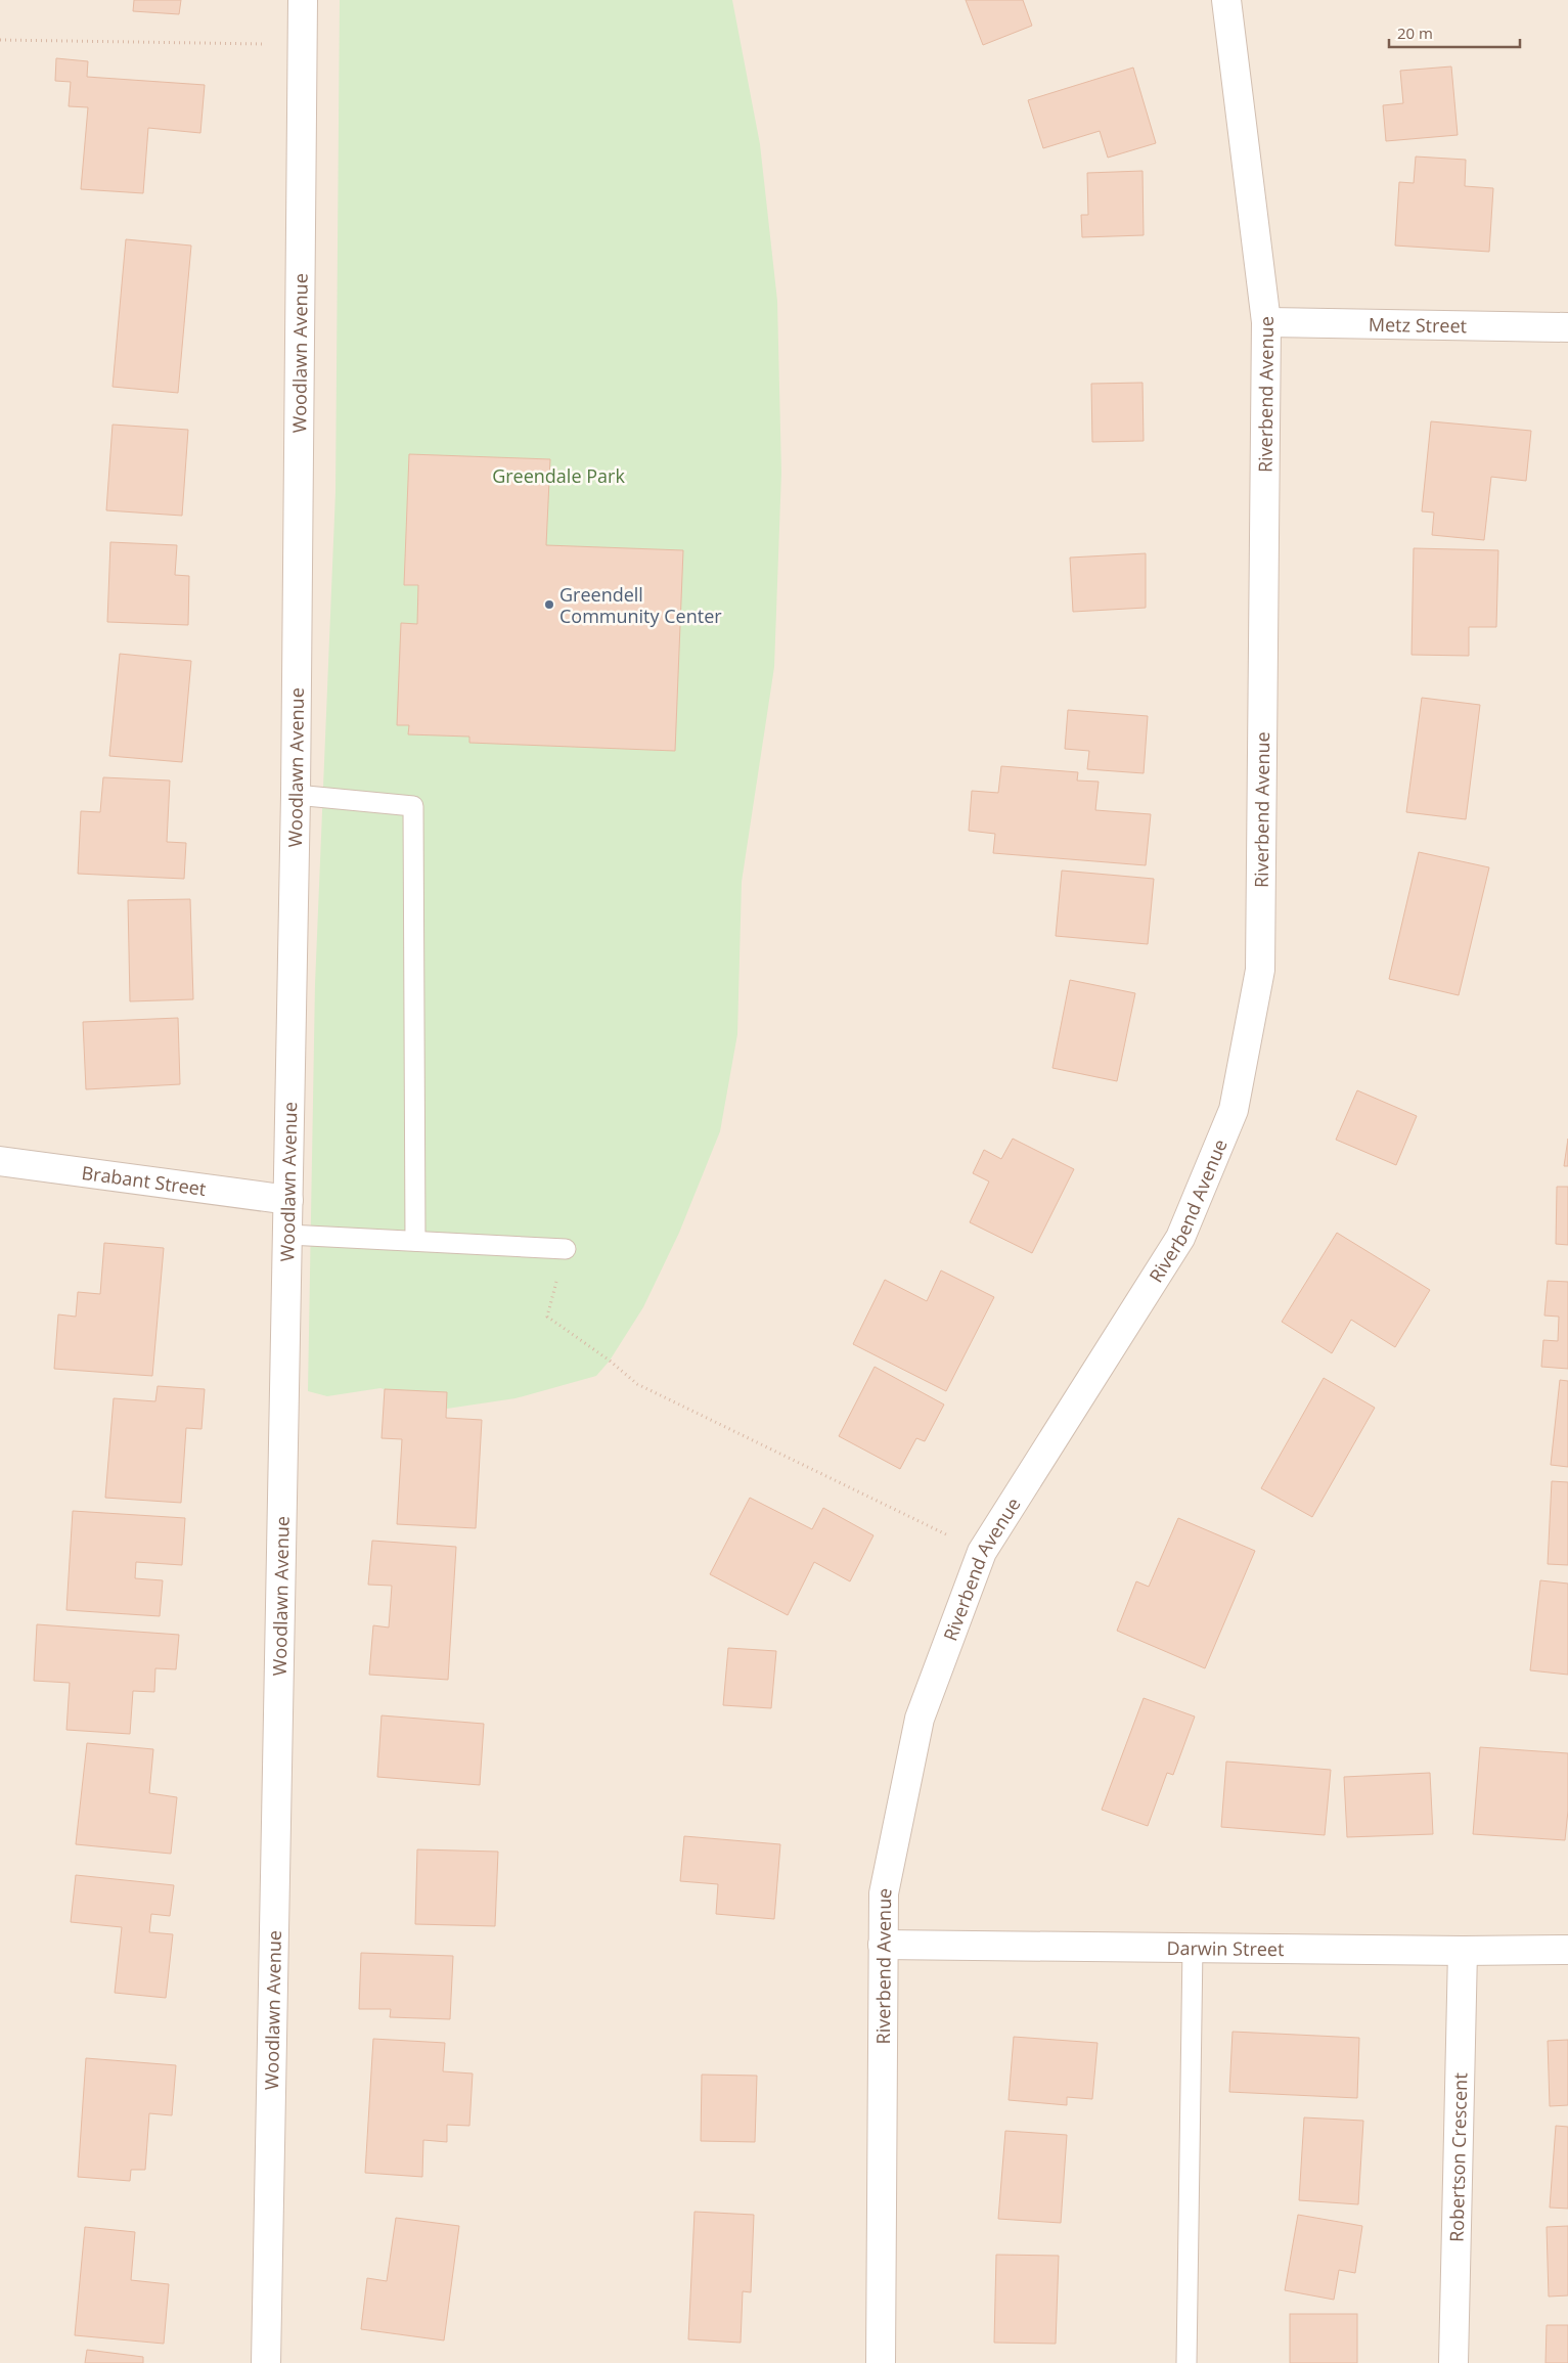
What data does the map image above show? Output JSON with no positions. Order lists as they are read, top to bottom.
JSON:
{
  "streets": {
    "street": [
      "Metz Street",
      "Woodlawn Avenue",
      "Riverbend Avenue",
      "Brabant Street",
      "Darwin Street",
      "Robertson Crescent"
    ]
  },
  "crossings": [
    ["Metz Street", "Riverbend Avenue"],
    ["Woodlawn Avenue", "Brabant Street"],
    ["Riverbend Avenue", "Darwin Street"],
    ["Darwin Street", "Robertson Crescent"]
  ],
  "parks": ["Greendale Park"],
  "places": ["Greendell Community Center"],
  "scale_bar": "20 m"
}
